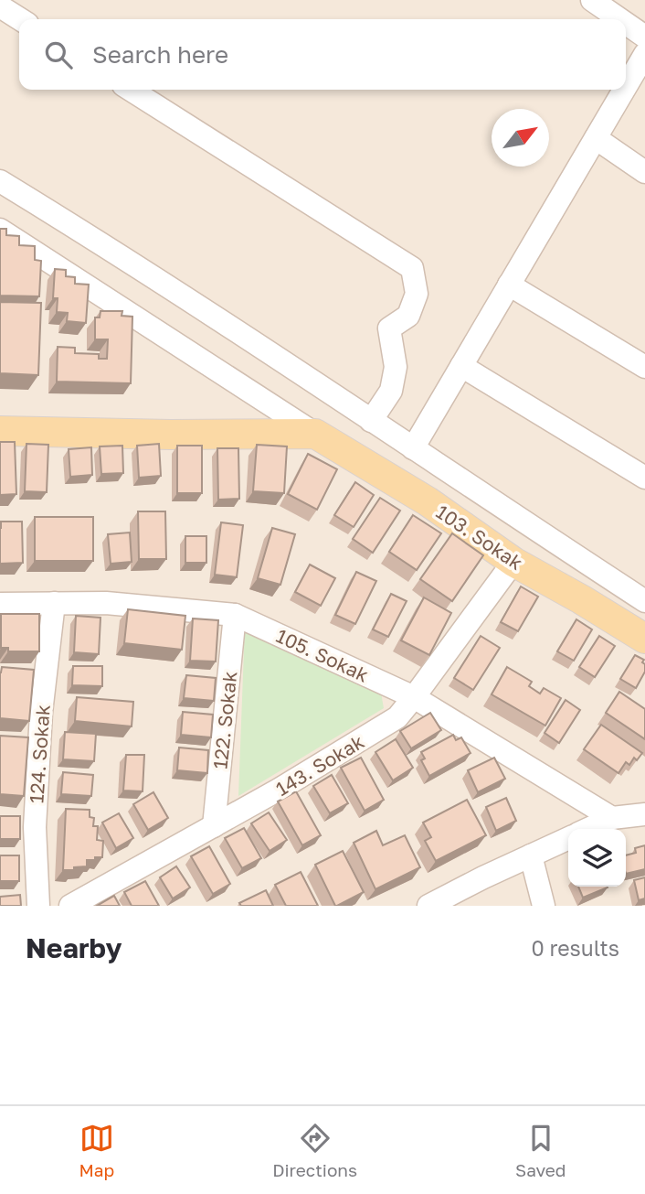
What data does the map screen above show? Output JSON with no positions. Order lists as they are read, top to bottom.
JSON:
{
  "streets": {
    "main road": ["103. Sokak"],
    "street": [
      "105. Sokak",
      "122. Sokak",
      "124. Sokak",
      "143. Sokak"
    ]
  },
  "crossings": [
    ["103. Sokak", "143. Sokak"],
    ["105. Sokak", "122. Sokak"],
    ["105. Sokak", "124. Sokak"],
    ["105. Sokak", "143. Sokak"],
    ["122. Sokak", "143. Sokak"]
  ],
  "north": "top right",
  "page": {
    "search": "Search here",
    "heading": ["Nearby", "0 results"],
    "nav": ["Map", "Directions", "Saved"]
  }
}
